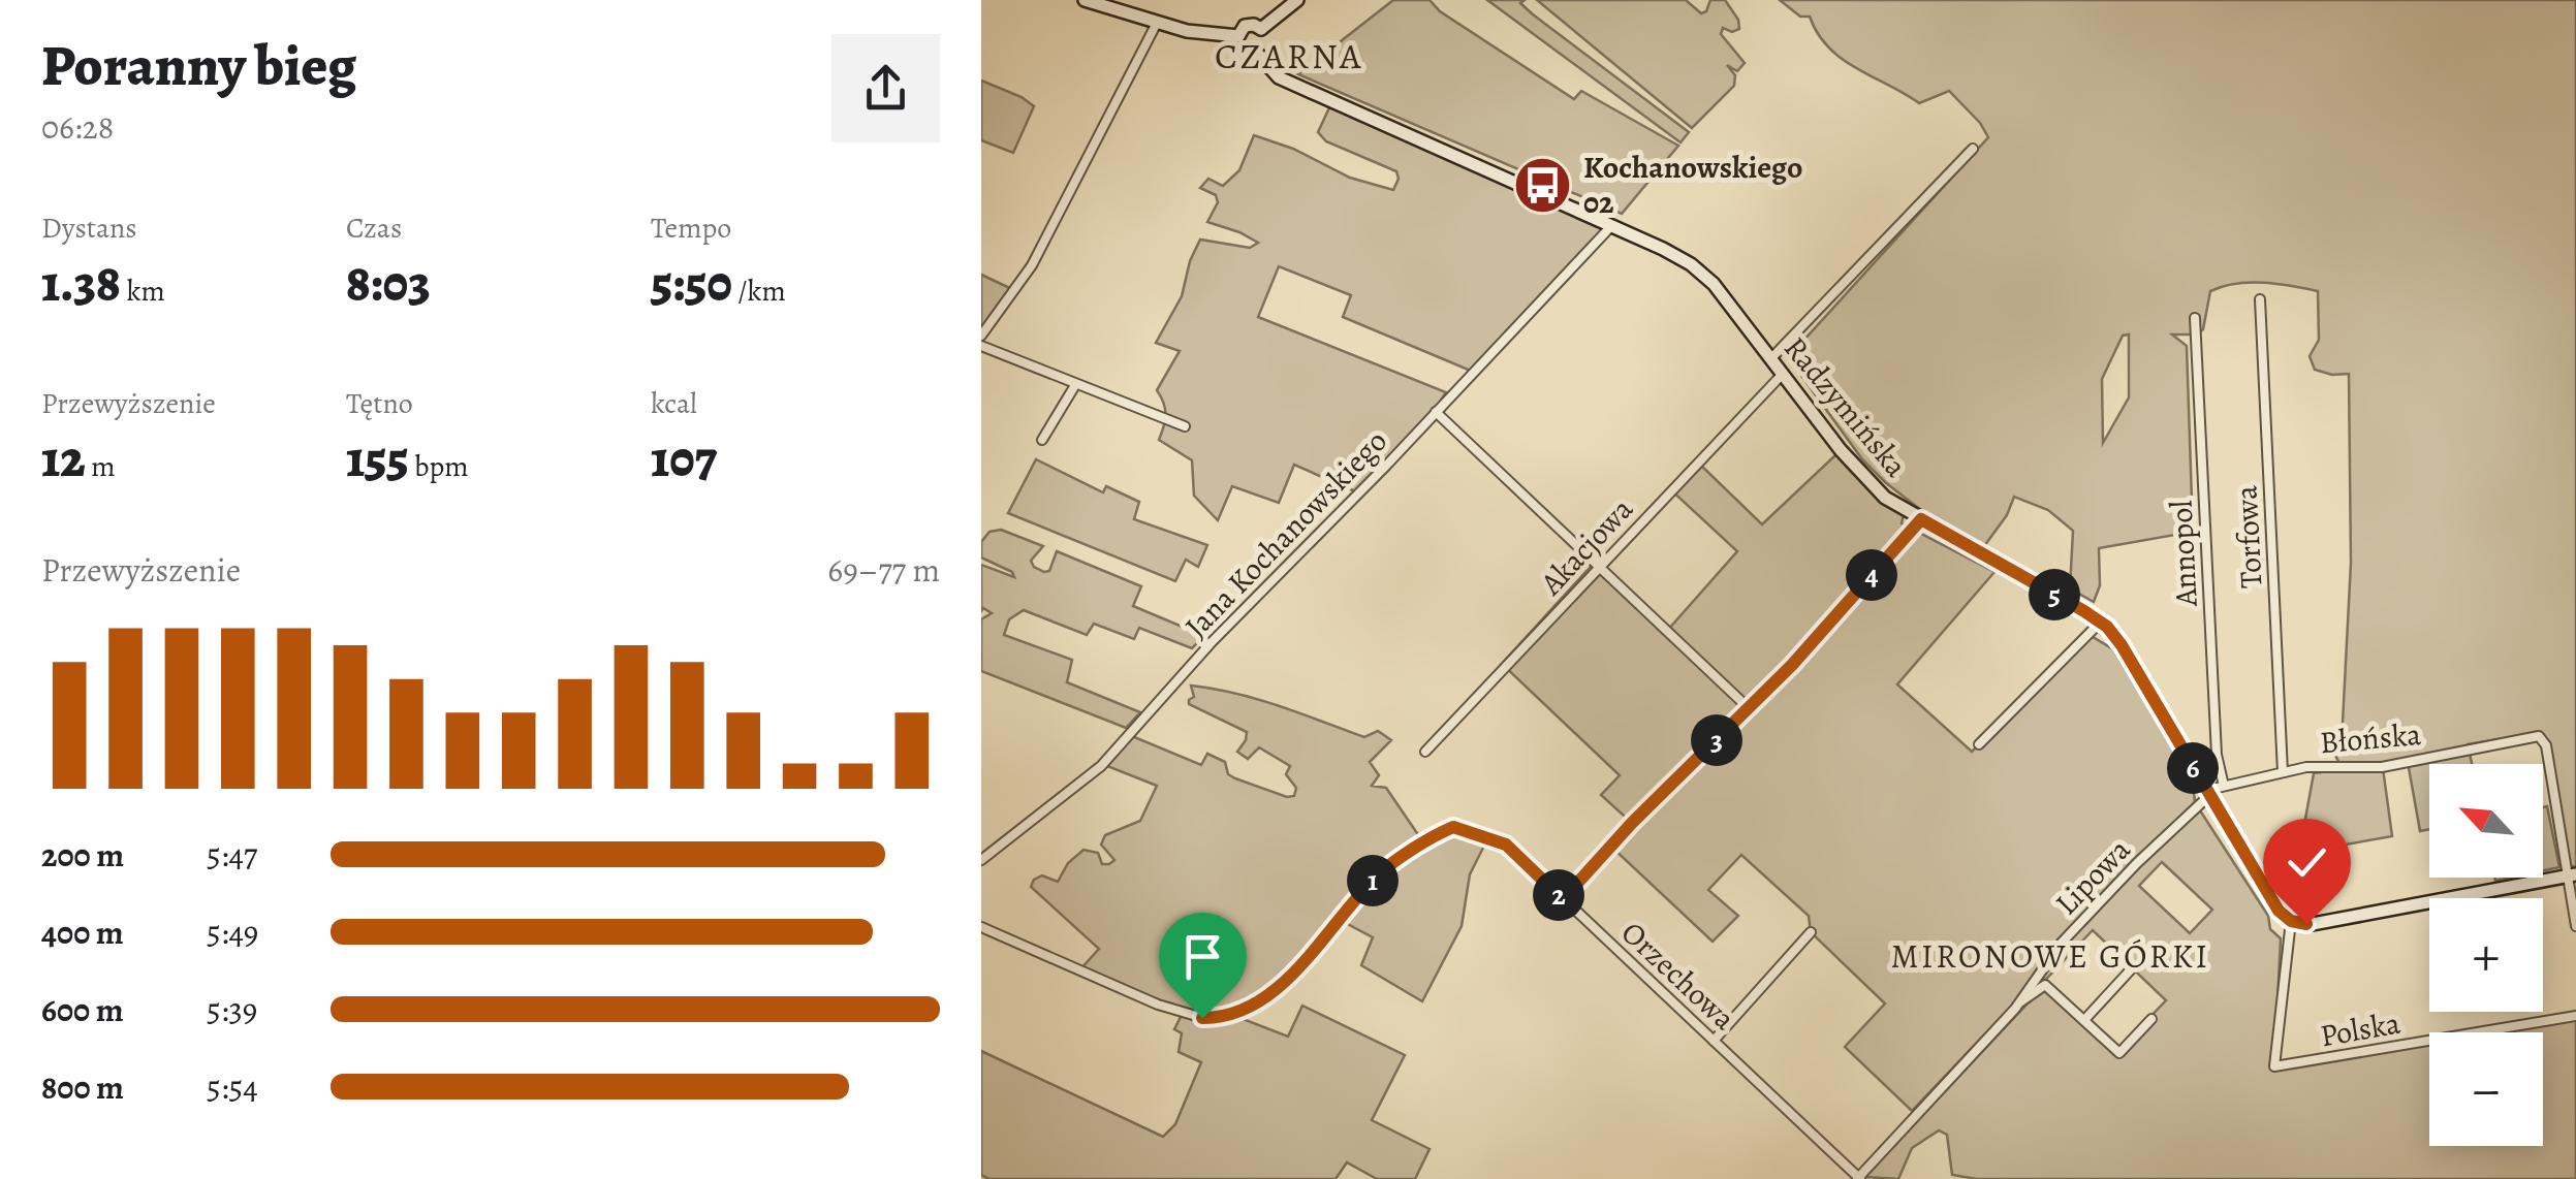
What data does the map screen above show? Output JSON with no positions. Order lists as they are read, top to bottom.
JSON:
{
  "streets": {
    "street": [
      "Radzymińska",
      "Jana Kochanowskiego",
      "Torfowa",
      "Akacjowa",
      "Annopol",
      "Błońska",
      "Lipowa",
      "Orzechowa",
      "Polska"
    ]
  },
  "crossings": [
    ["Radzymińska", "Jana Kochanowskiego"],
    ["Radzymińska", "Akacjowa"],
    ["Radzymińska", "Błońska"],
    ["Radzymińska", "Lipowa"],
    ["Radzymińska", "Polska"],
    ["Torfowa", "Błońska"],
    ["Annopol", "Błońska"],
    ["Błońska", "Lipowa"],
    ["Lipowa", "Orzechowa"]
  ],
  "districts": ["CZARNA", "MIRONOWE GÓRKI"],
  "places": {
    "bus stop": ["Kochanowskiego 02"]
  },
  "north": "top left",
  "page": {
    "heading": ["Poranny bieg", "06:28"],
    "stats": [
      ["Dystans", "1.38 km"],
      ["Czas", "8:03"],
      ["Tempo", "5:50 /km"],
      ["Przewyższenie", "12 m"],
      ["Tętno", "155 bpm"],
      ["kcal", "107"]
    ],
    "chart": ["Przewyższenie", "69–77 m"],
    "pins": [
      "4",
      "5",
      "3",
      "6",
      "1",
      "2"
    ],
    "map_buttons": ["+", "−"],
    "list": [
      {
        "name": "200 m",
        "note": "5:47"
      },
      {
        "name": "400 m",
        "note": "5:49"
      },
      {
        "name": "600 m",
        "note": "5:39"
      },
      {
        "name": "800 m",
        "note": "5:54"
      }
    ]
  }
}
